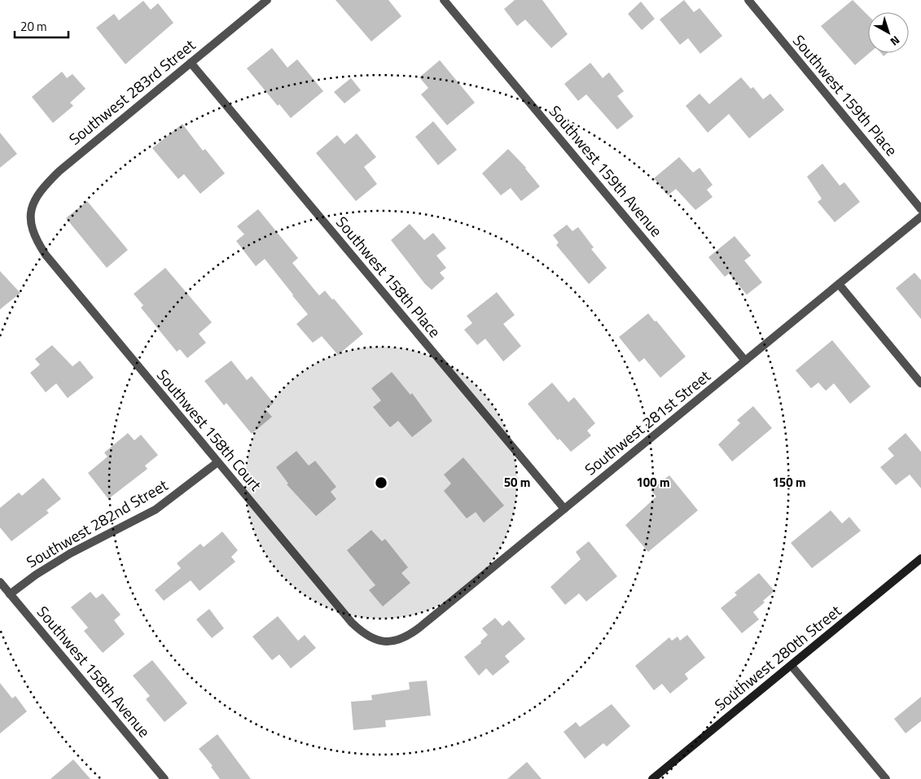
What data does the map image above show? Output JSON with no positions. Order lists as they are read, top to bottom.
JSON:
{
  "streets": {
    "street": [
      "Southwest 283rd Street",
      "Southwest 159th Place",
      "Southwest 159th Avenue",
      "Southwest 158th Place",
      "Southwest 281st Street",
      "Southwest 158th Court",
      "Southwest 282nd Street",
      "Southwest 280th Street",
      "Southwest 158th Avenue"
    ]
  },
  "crossings": [
    ["Southwest 283rd Street", "Southwest 158th Place"],
    ["Southwest 283rd Street", "Southwest 158th Court"],
    ["Southwest 159th Avenue", "Southwest 281st Street"],
    ["Southwest 158th Place", "Southwest 281st Street"],
    ["Southwest 281st Street", "Southwest 158th Court"],
    ["Southwest 158th Court", "Southwest 282nd Street"],
    ["Southwest 282nd Street", "Southwest 158th Avenue"]
  ],
  "scale_bar": "20 m",
  "north": "bottom right",
  "rings": ["50 m", "100 m", "150 m"]
}
